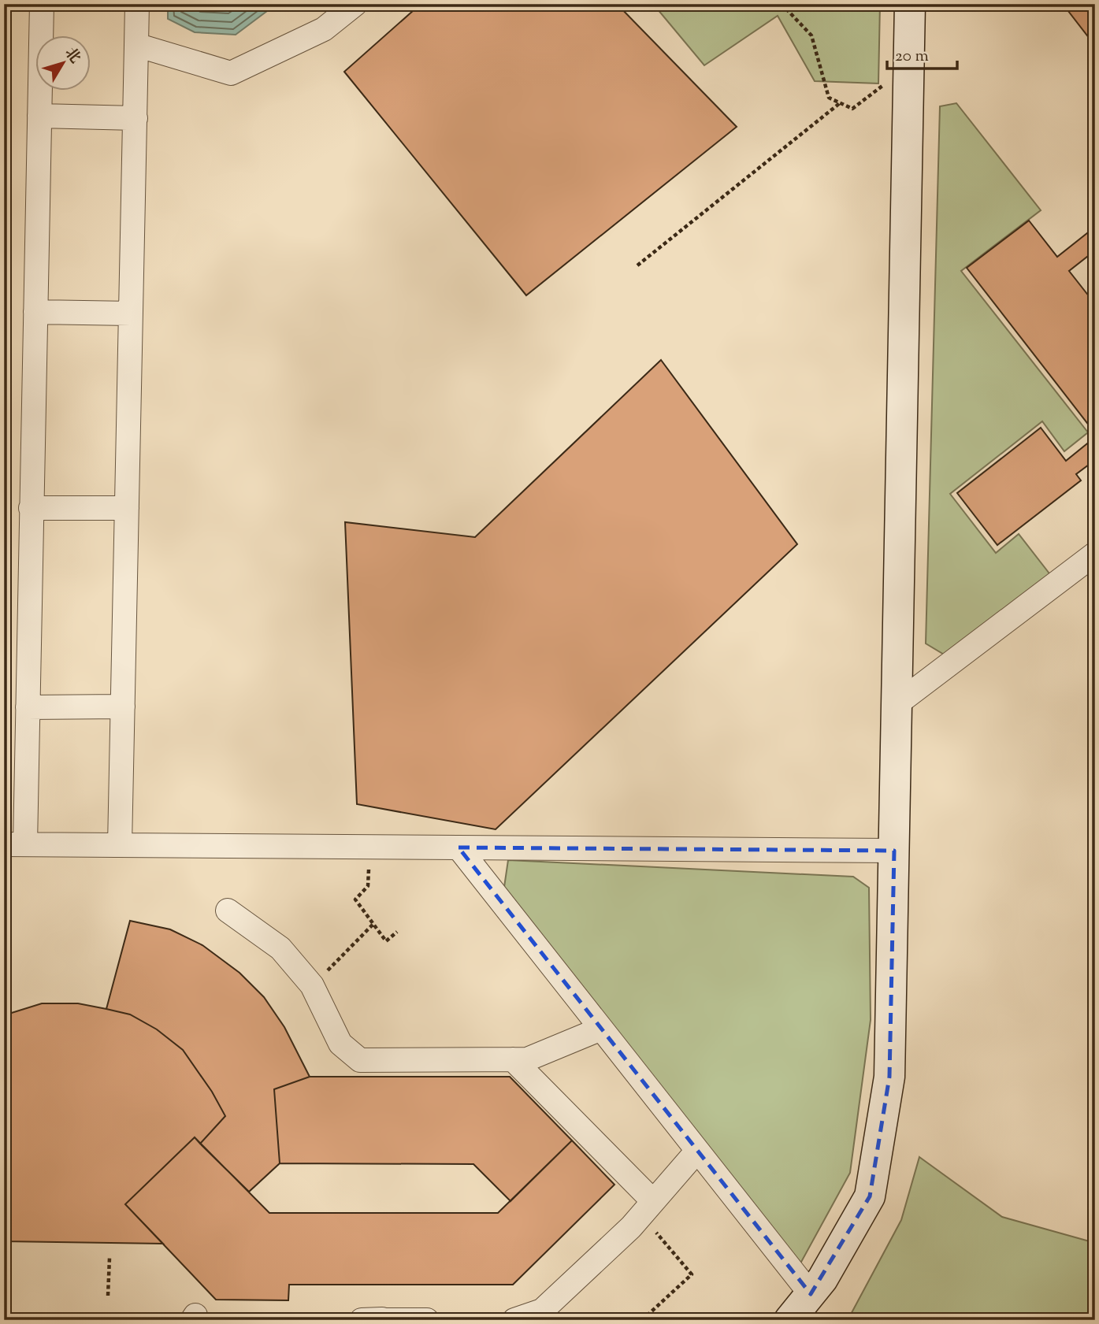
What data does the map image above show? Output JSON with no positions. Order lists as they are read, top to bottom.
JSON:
{
  "scale_bar": "20 m",
  "north": "top right"
}
